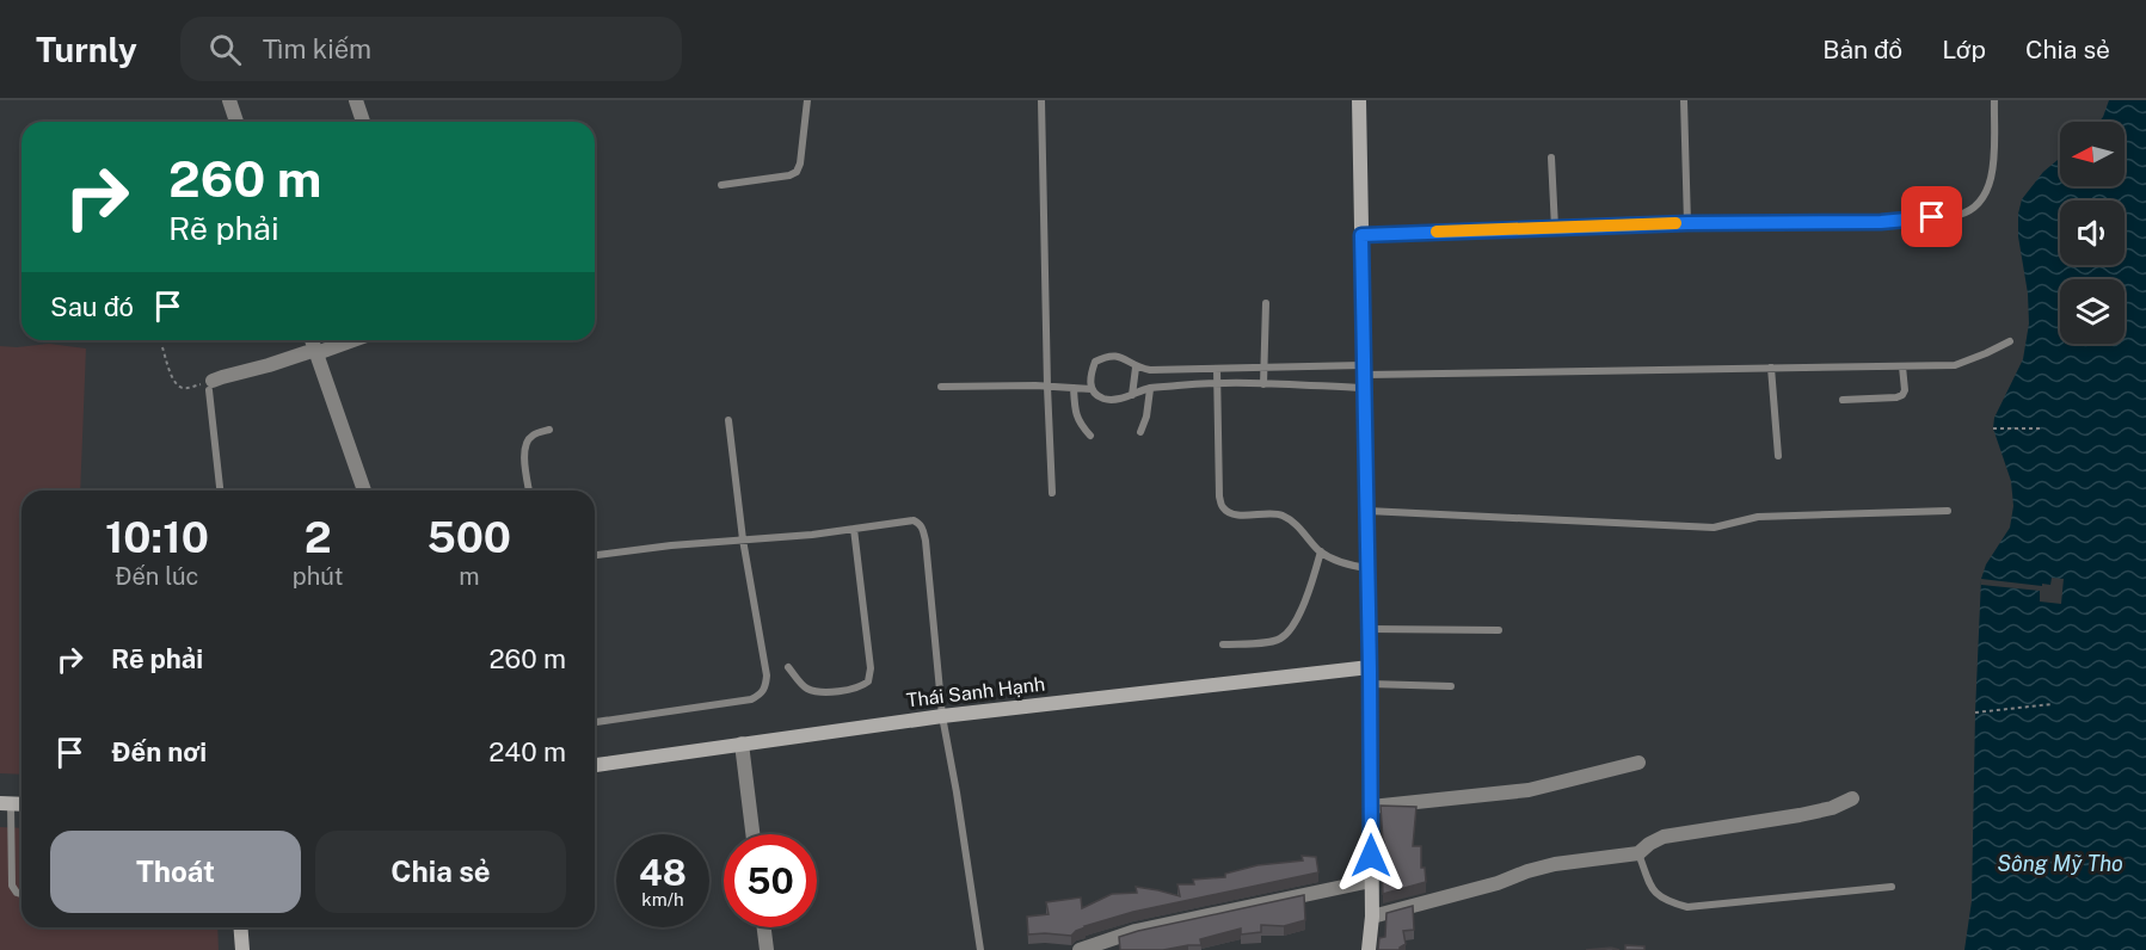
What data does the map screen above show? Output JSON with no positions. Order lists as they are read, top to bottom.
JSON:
{
  "streets": {
    "main road": ["Thái Sanh Hạnh"]
  },
  "water": ["Sông Mỹ Tho"],
  "north": "left",
  "page": {
    "header": "Turnly",
    "search": "Tìm kiếm",
    "nav": ["Bản đồ", "Lớp", "Chia sẻ"],
    "turn": ["260 m", "Rẽ phải"],
    "then": "Sau đó",
    "eta": [
      "10:10",
      "Đến lúc",
      "2",
      "phút",
      "500",
      "m"
    ],
    "list": [
      {
        "name": "Rẽ phải",
        "value": "260 m"
      },
      {
        "name": "Đến nơi",
        "value": "240 m"
      }
    ],
    "buttons": ["Thoát", "Chia sẻ"],
    "speed": "48 km/h",
    "limit": "50"
  }
}
